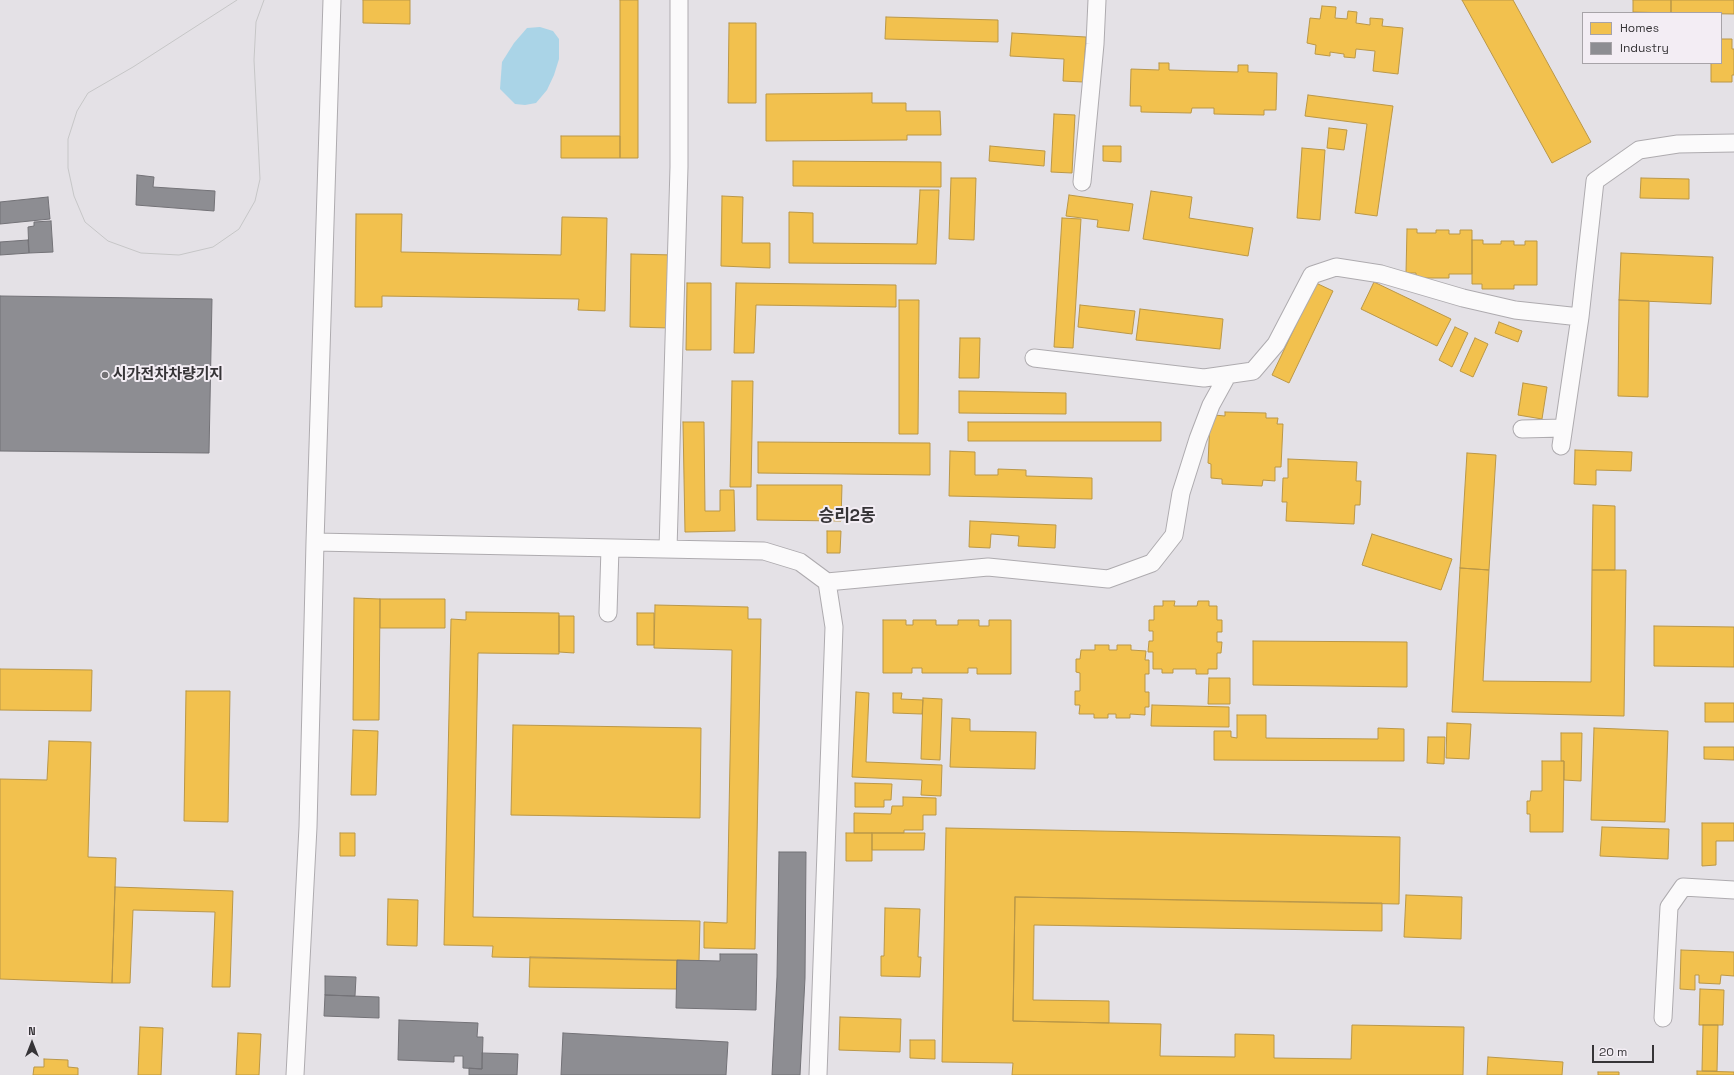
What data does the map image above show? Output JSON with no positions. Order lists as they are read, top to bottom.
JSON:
{
  "districts": ["승리2동"],
  "places": ["시가전차차량기지"],
  "legend": ["Homes", "Industry"],
  "scale_bar": "20 m",
  "north": "top"
}
